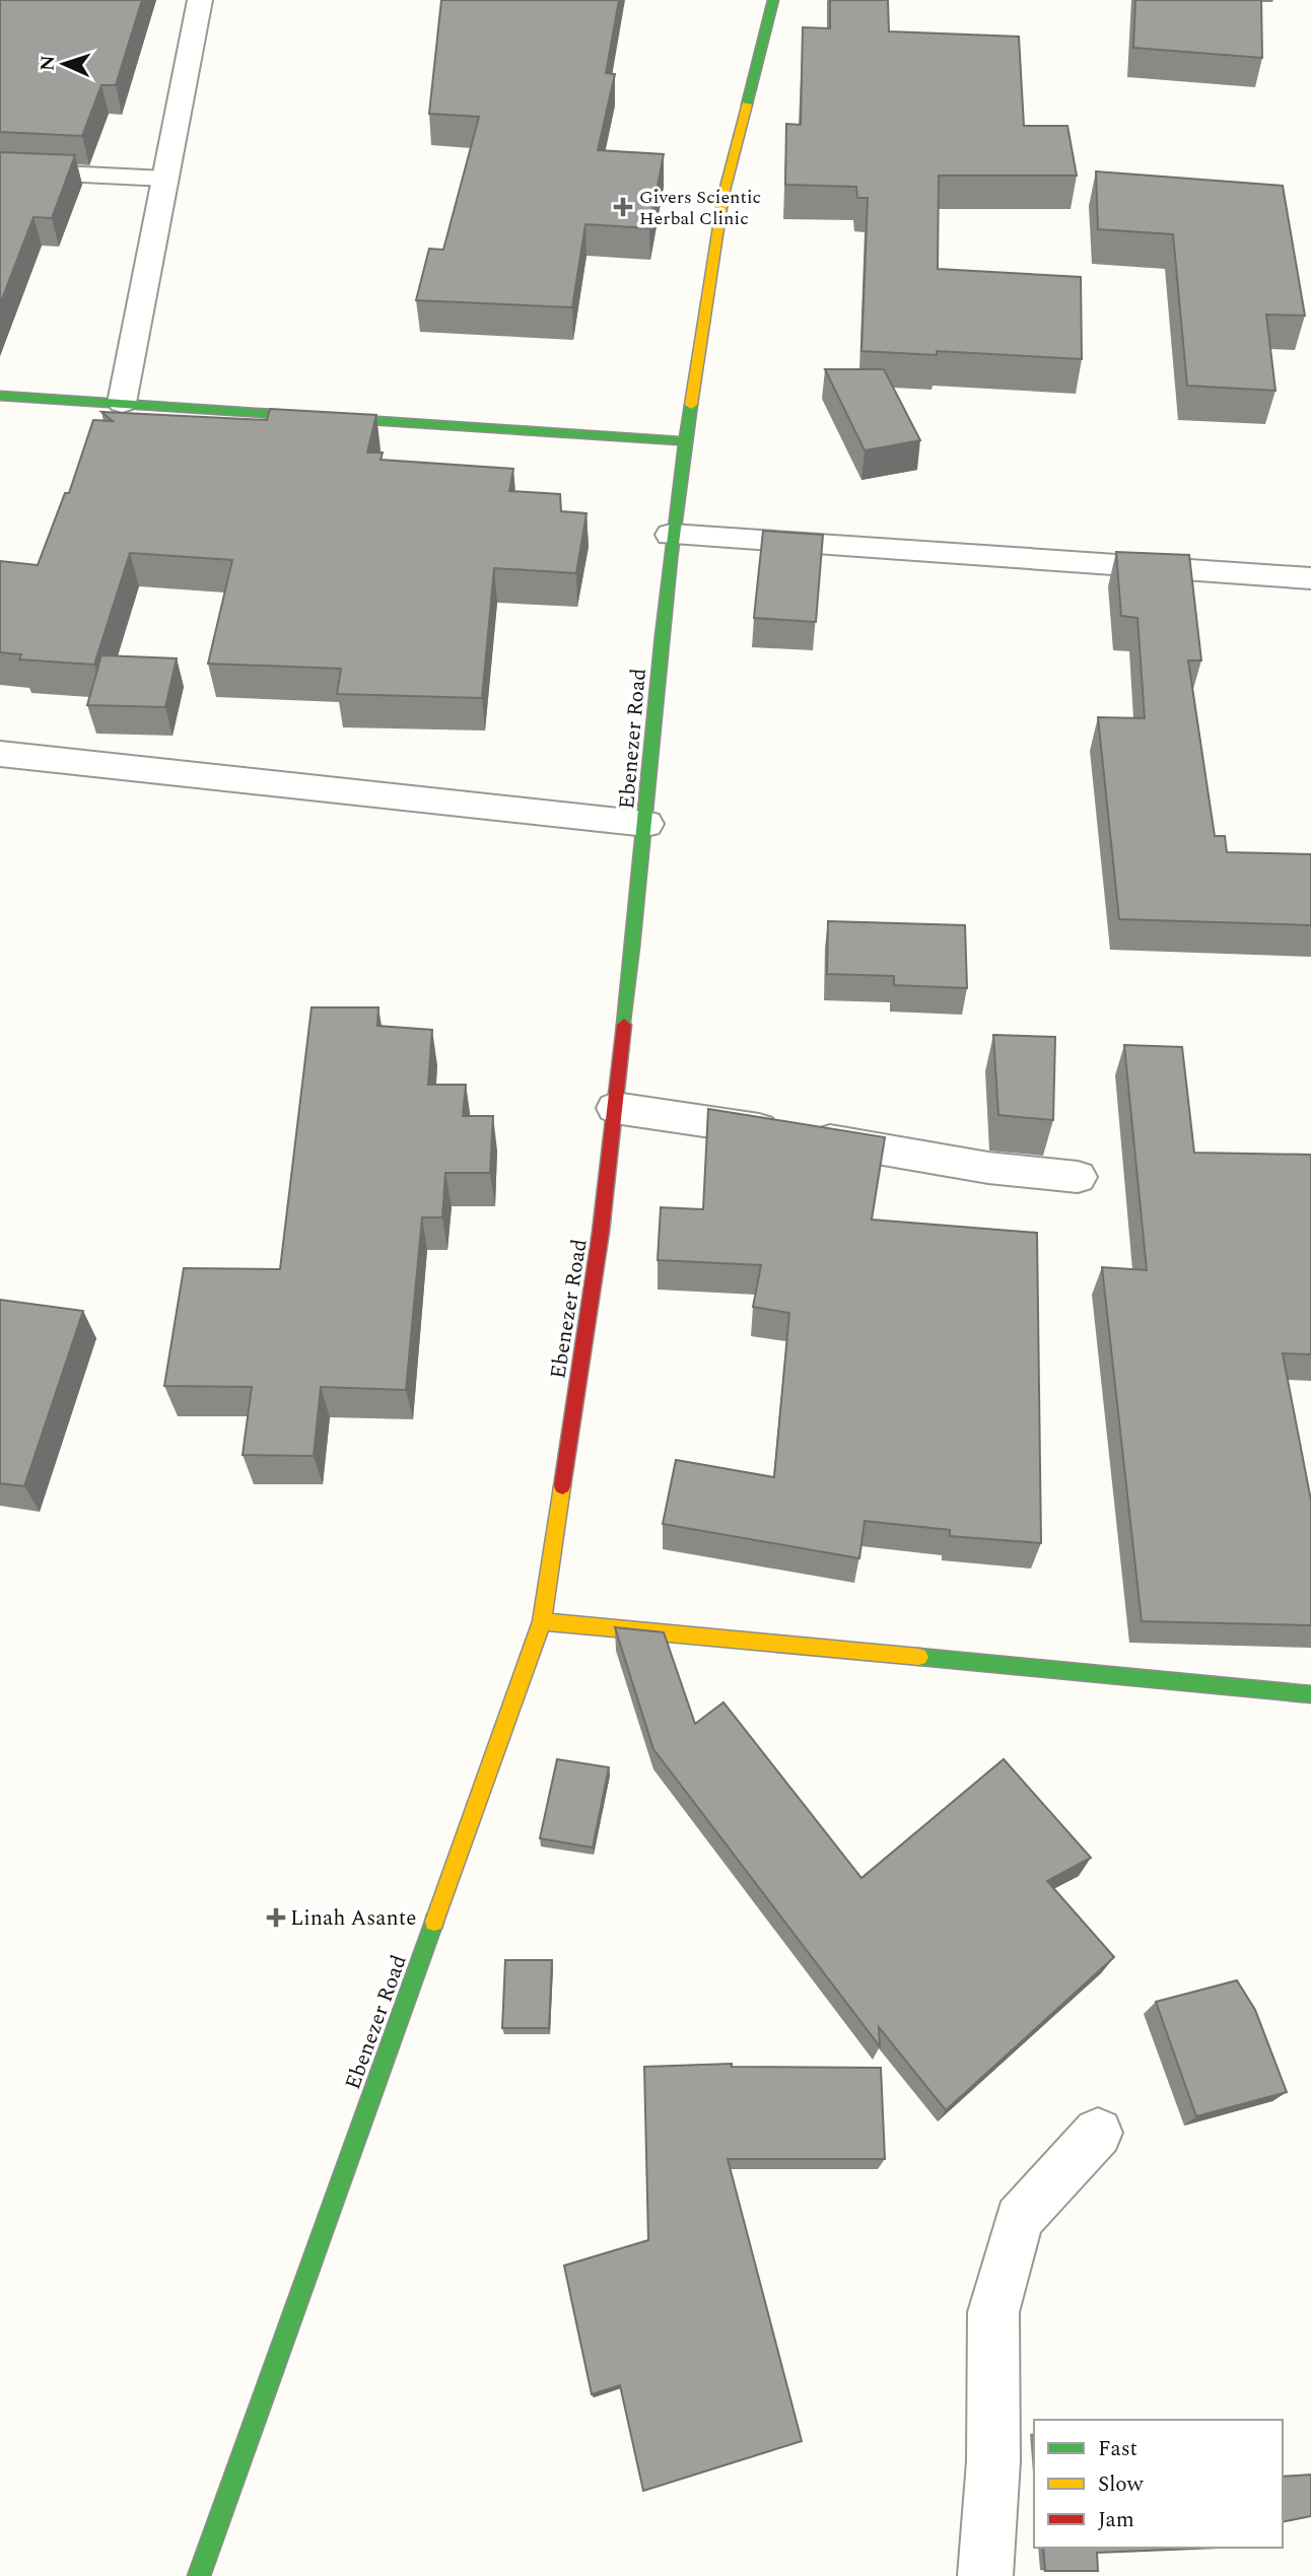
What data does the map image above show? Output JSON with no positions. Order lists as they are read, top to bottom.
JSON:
{
  "streets": {
    "street": ["Ebenezer Road"]
  },
  "places": {
    "health": ["Givers Scientic Herbal Clinic", "Linah Asante"]
  },
  "legend": ["Fast", "Slow", "Jam"],
  "north": "left"
}
